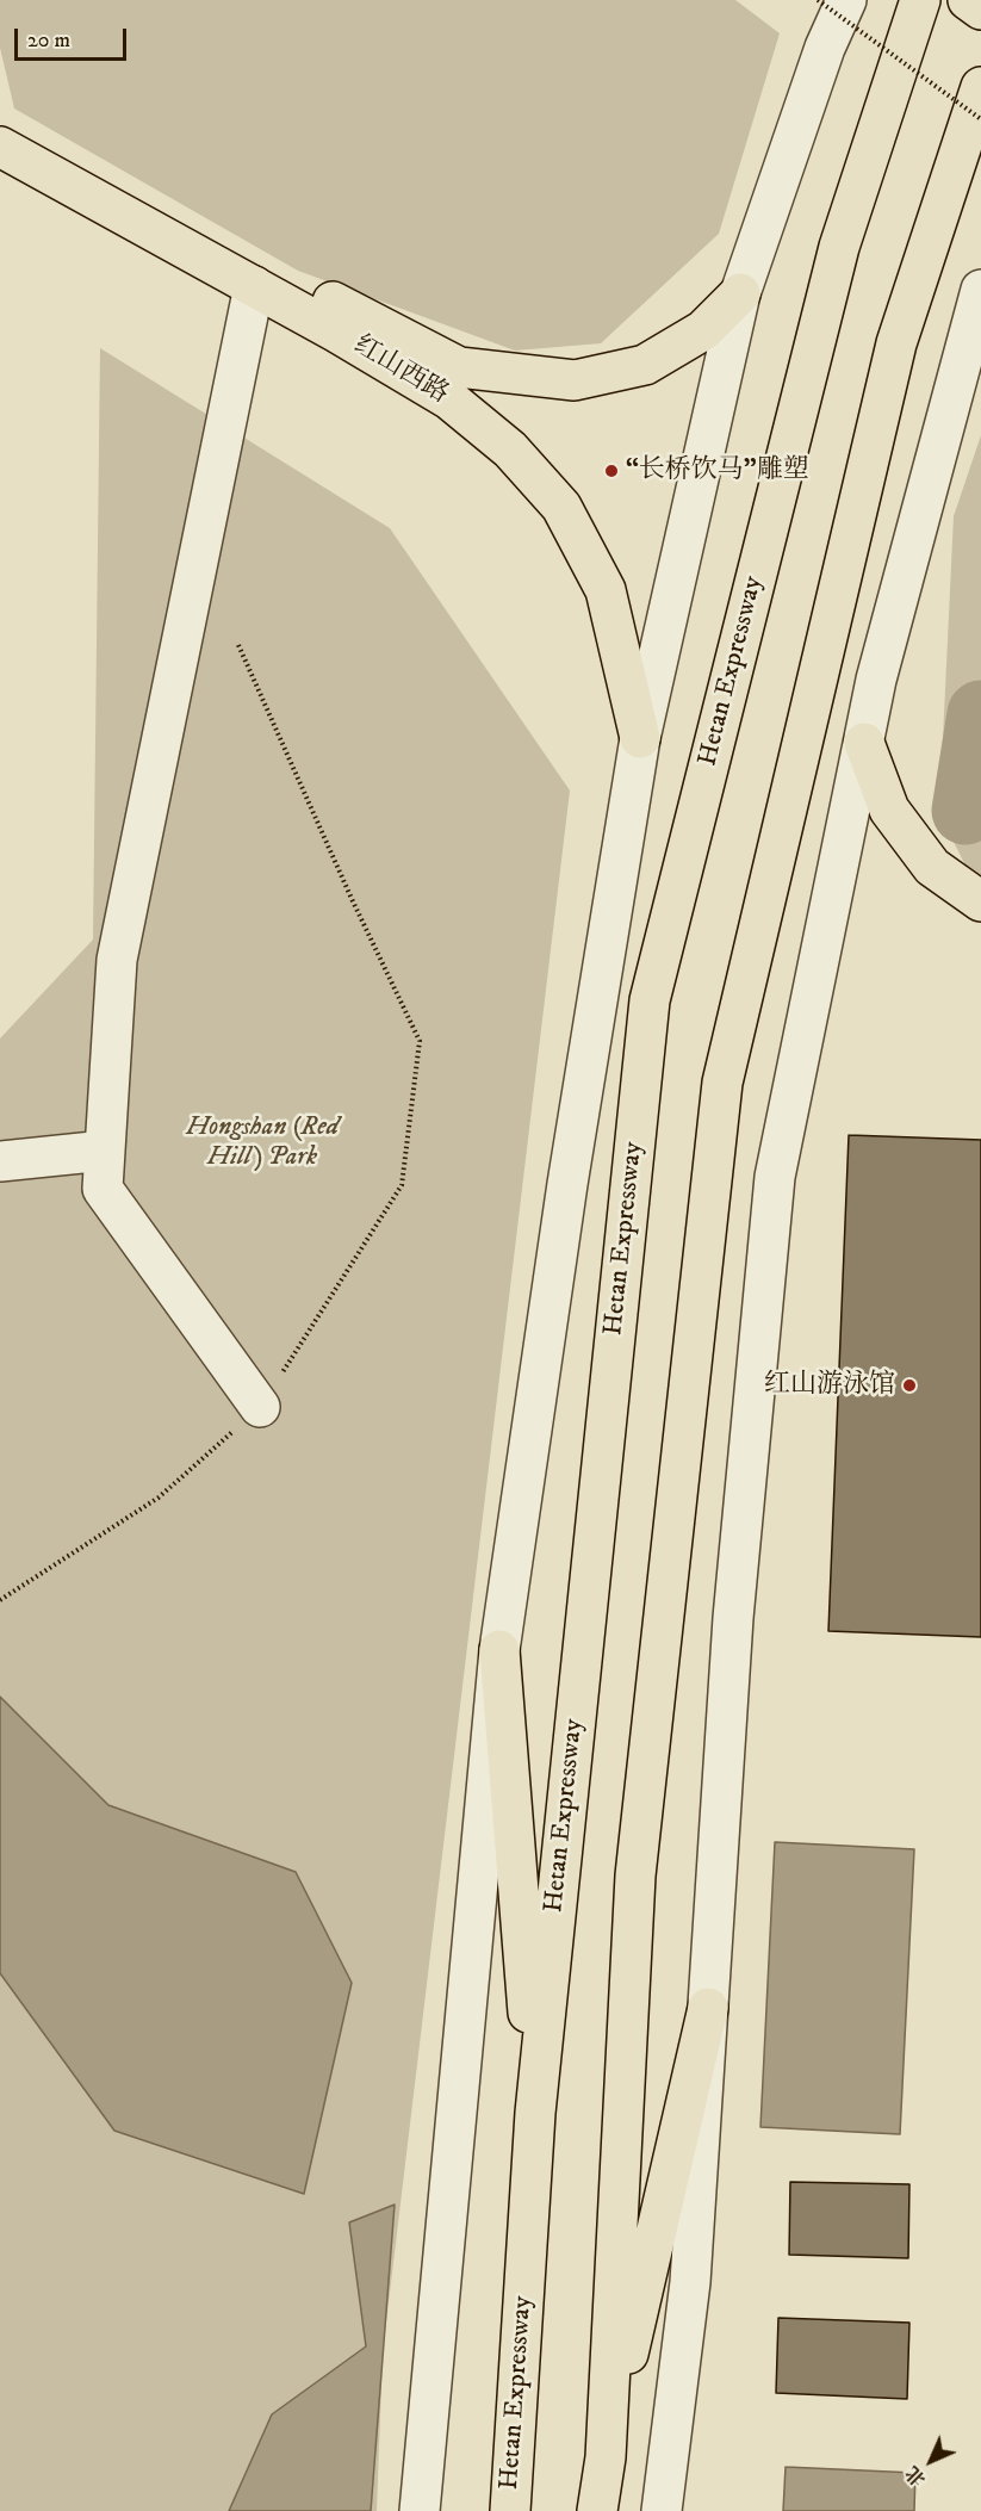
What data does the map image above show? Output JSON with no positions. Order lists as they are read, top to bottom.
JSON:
{
  "streets": {
    "main road": ["红山西路", "Hetan Expressway"]
  },
  "parks": ["Hongshan (Red Hill) Park"],
  "places": ["“长桥饮马”雕塑", "红山游泳馆"],
  "scale_bar": "20 m",
  "north": "bottom left"
}
